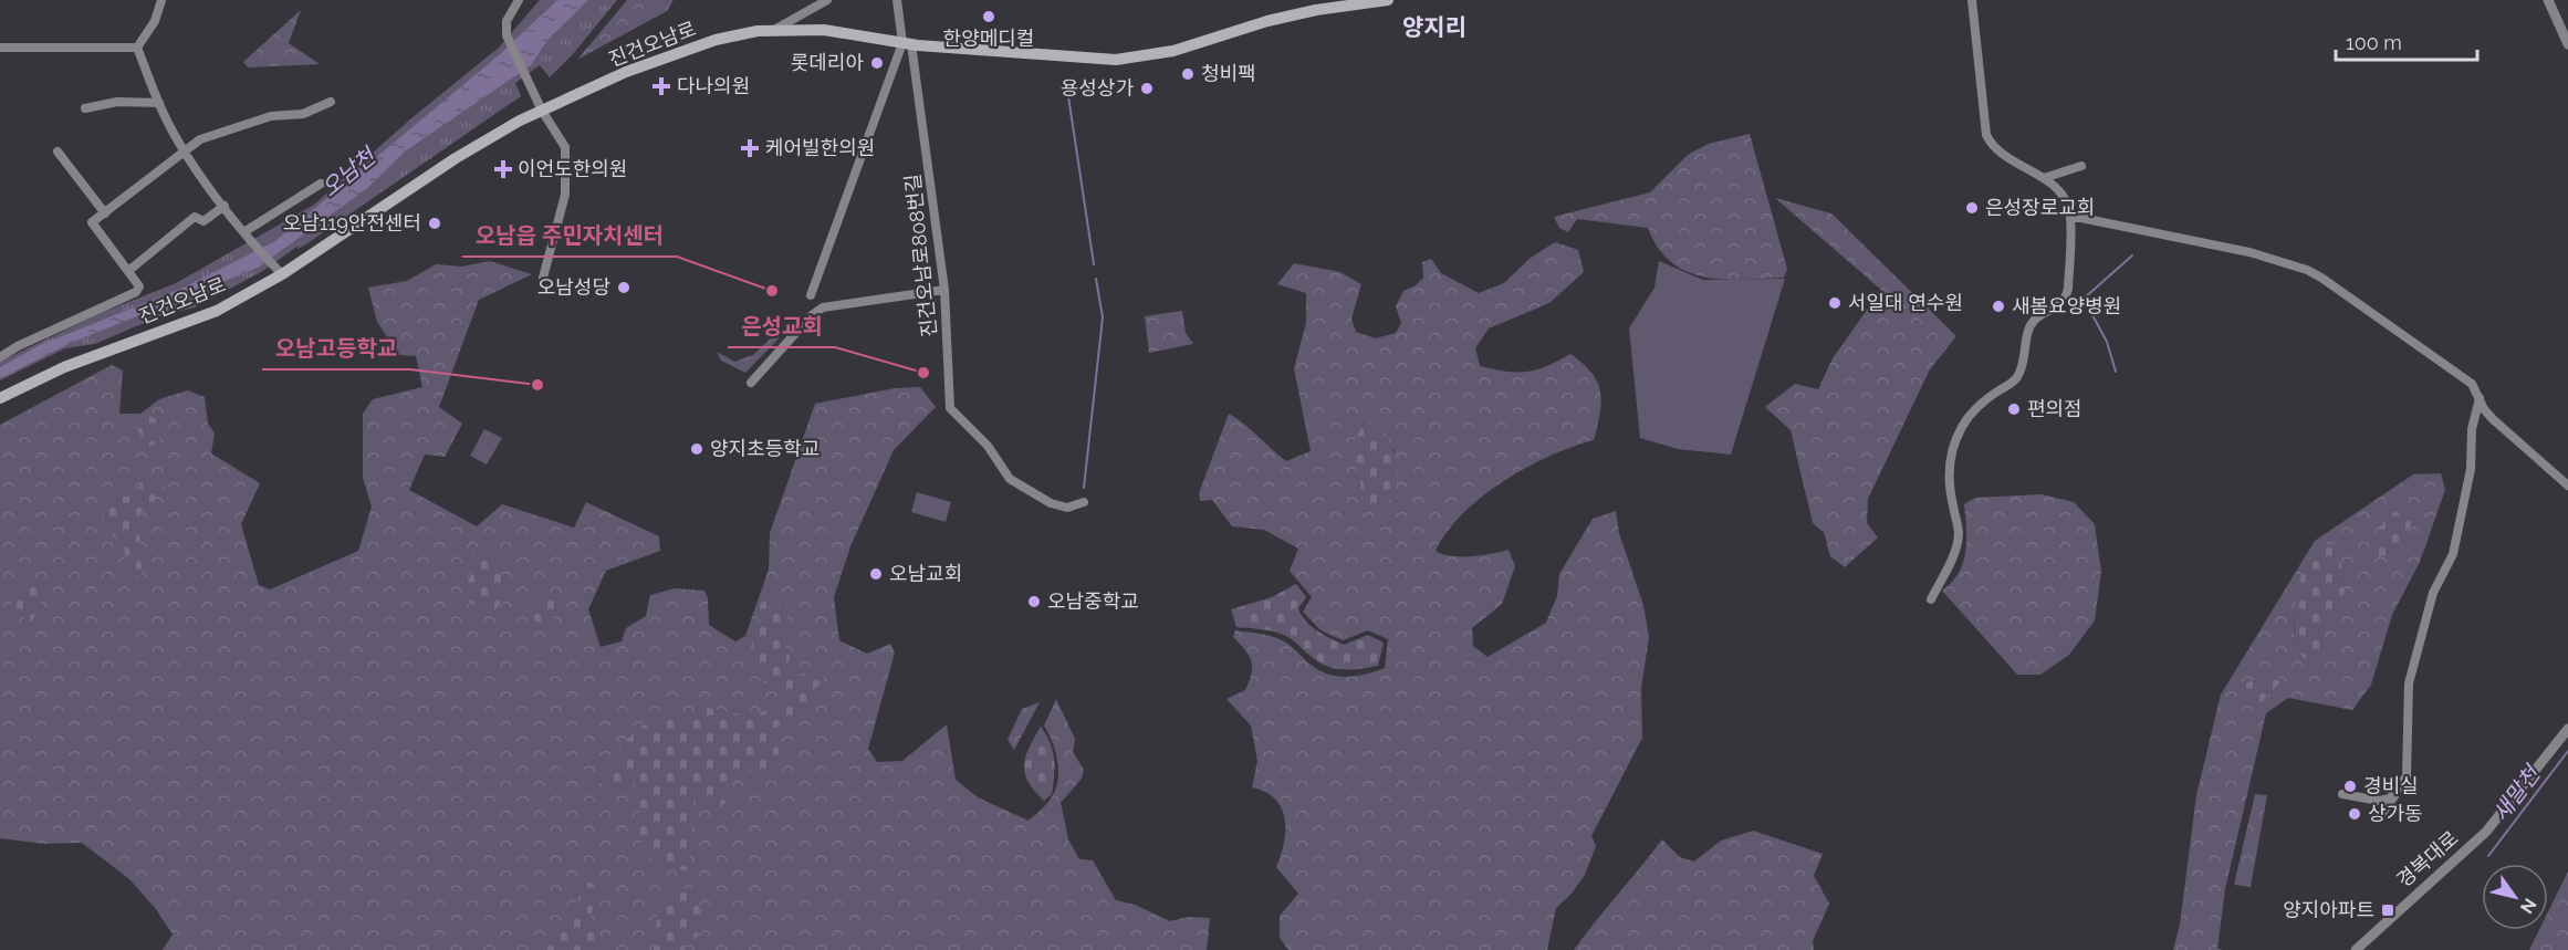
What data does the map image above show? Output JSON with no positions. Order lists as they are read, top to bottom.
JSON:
{
  "streets": {
    "main road": ["진건오남로"],
    "street": ["진건오남로808번길", "경복대로"]
  },
  "crossings": [
    ["진건오남로", "진건오남로808번길"]
  ],
  "districts": ["양지리"],
  "water": ["오남천", "새말천"],
  "places": {
    "other": [
      "한양메디컬",
      "롯데리아",
      "청비팩",
      "용성상가",
      "은성장로교회",
      "오남119안전센터",
      "오남성당",
      "오남읍 주민자치센터",
      "서일대 연수원",
      "새봄요양병원",
      "은성교회",
      "오남고등학교",
      "편의점",
      "양지초등학교",
      "오남교회",
      "오남중학교",
      "경비실",
      "상가동"
    ],
    "health": ["다나의원", "케어빌한의원", "이언도한의원"],
    "transit": ["양지아파트"]
  },
  "scale_bar": "100 m",
  "north": "bottom right"
}
